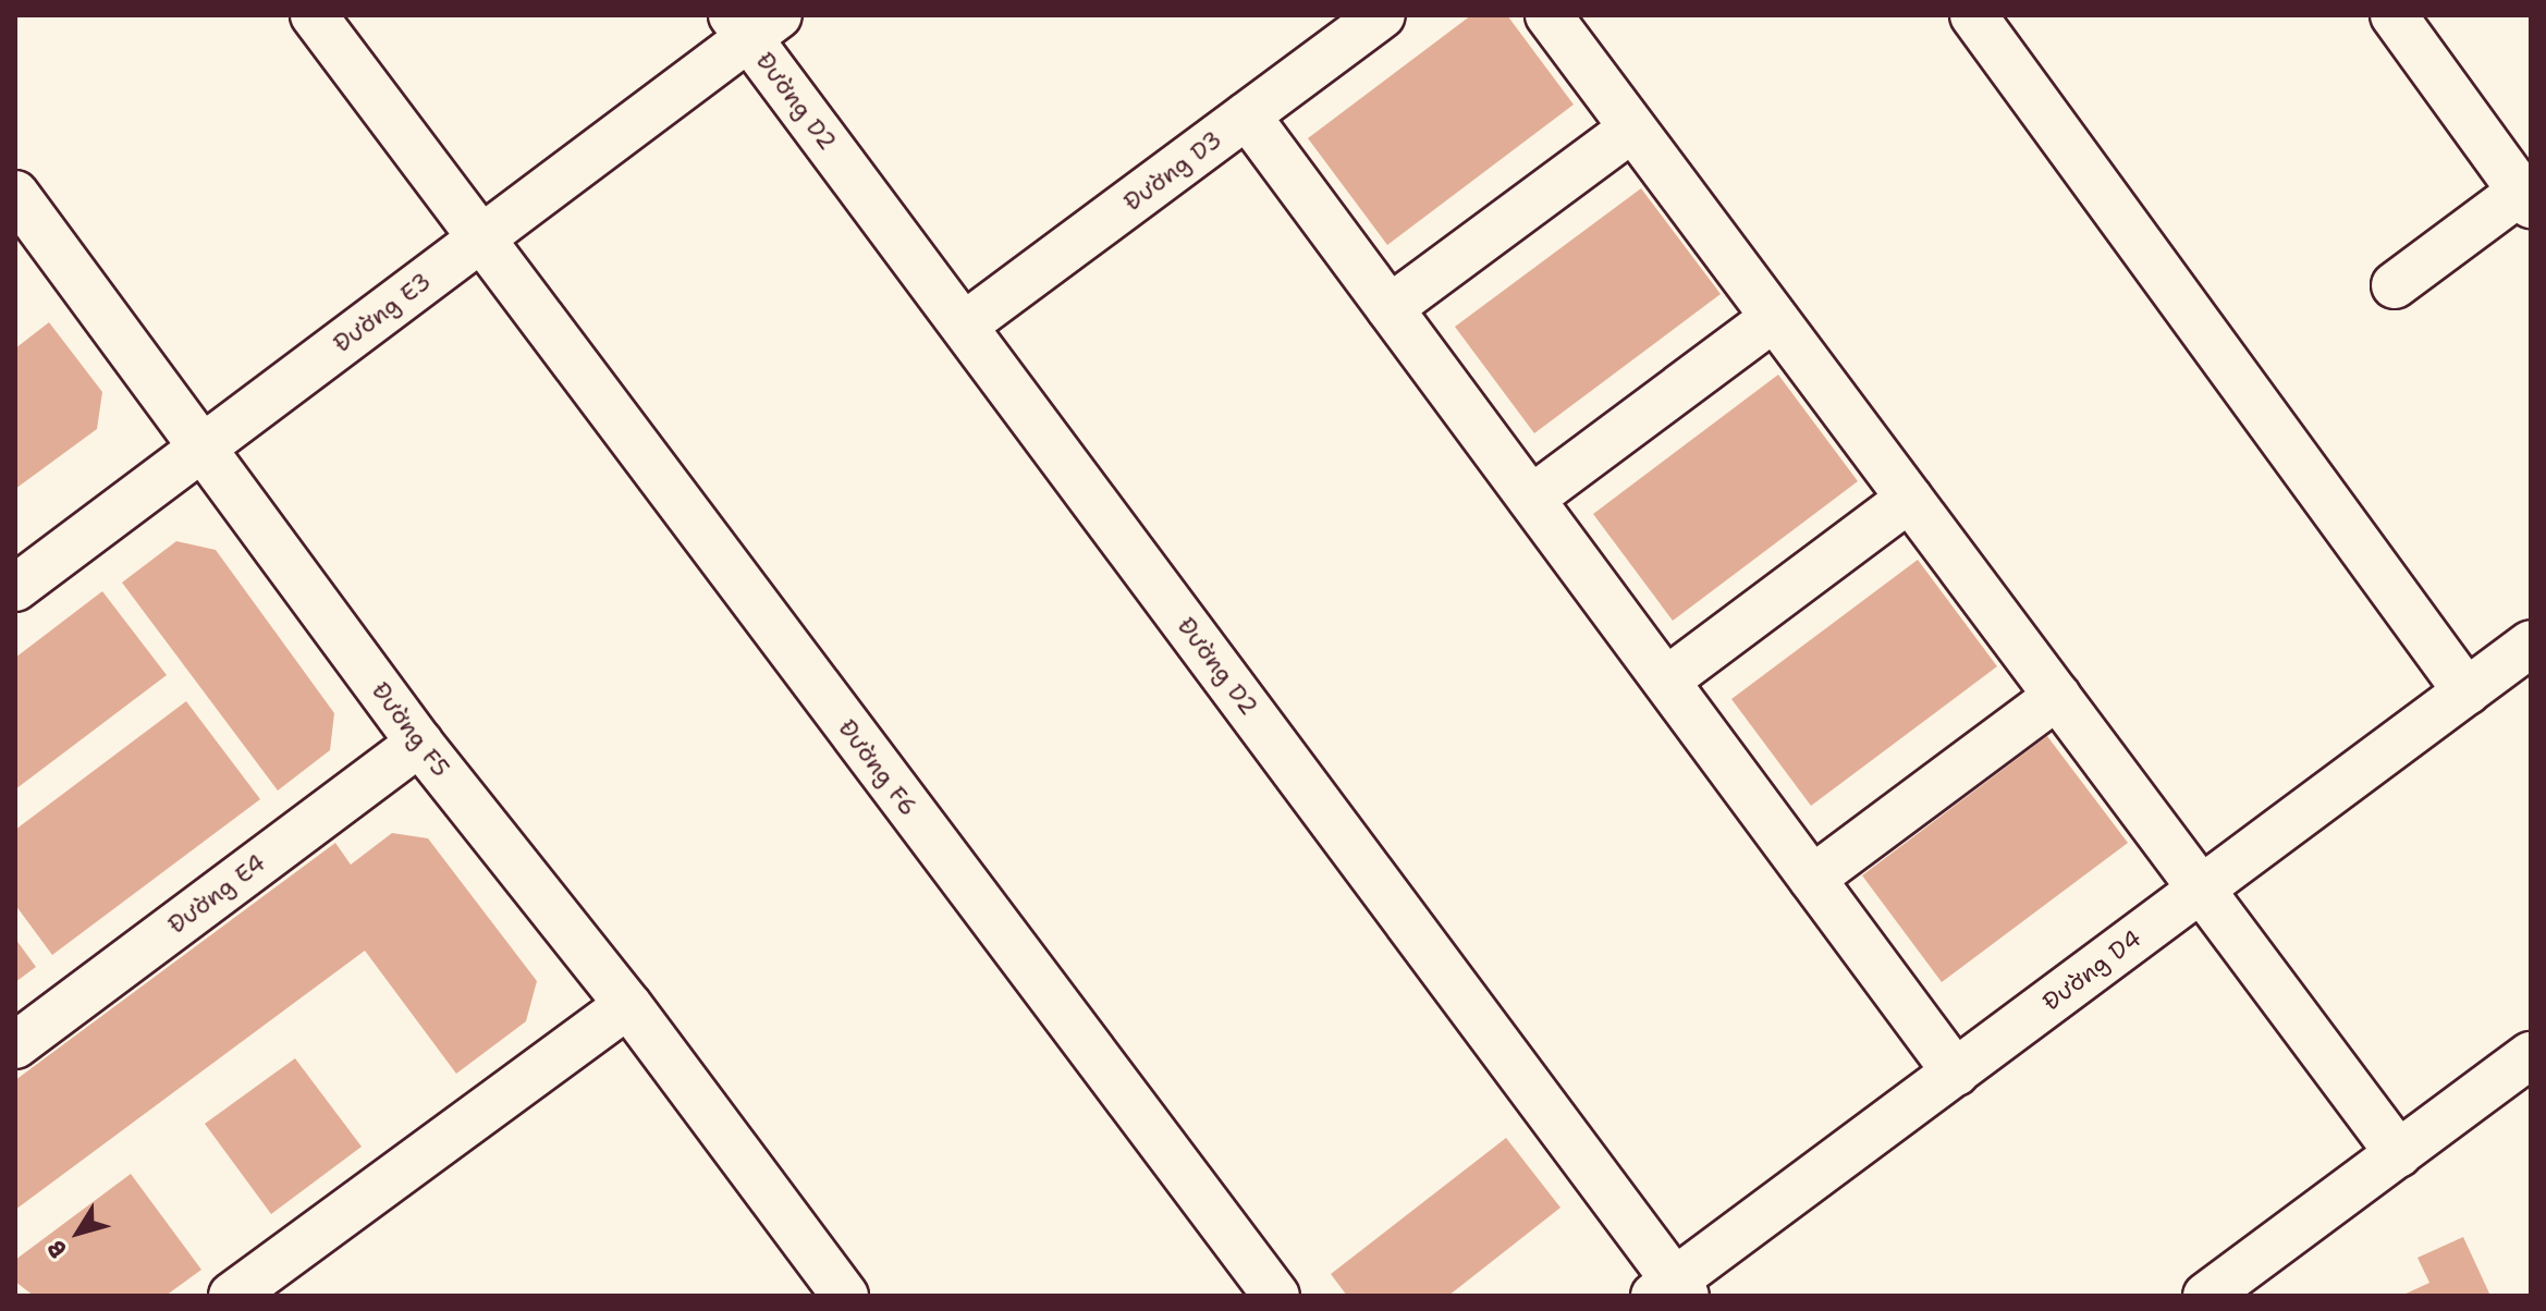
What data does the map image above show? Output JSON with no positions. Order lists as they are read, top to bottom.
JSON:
{
  "streets": {
    "street": [
      "Đường D2",
      "Đường D3",
      "Đường E3",
      "Đường F5",
      "Đường F6",
      "Đường E4",
      "Đường D4"
    ]
  },
  "crossings": [
    ["Đường D2", "Đường D3"],
    ["Đường D2", "Đường E3"],
    ["Đường D2", "Đường D4"],
    ["Đường E3", "Đường F5"],
    ["Đường E3", "Đường F6"],
    ["Đường F5", "Đường E4"]
  ],
  "north": "bottom left"
}
